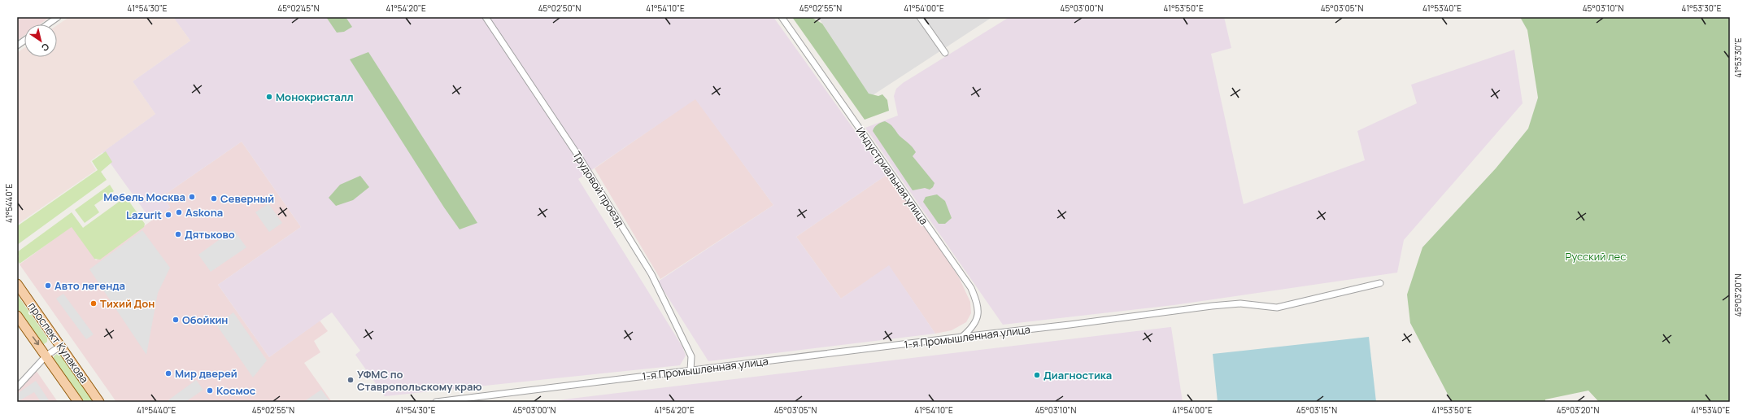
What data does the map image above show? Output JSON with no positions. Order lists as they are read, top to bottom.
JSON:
{
  "streets": {
    "main road": ["проспект Кулакова"],
    "street": ["Индустриальная улица", "Трудовой проезд", "1-я Промышленная улица"]
  },
  "crossings": [
    ["Индустриальная улица", "1-я Промышленная улица"],
    ["Трудовой проезд", "1-я Промышленная улица"]
  ],
  "parks": ["Русский лес"],
  "places": [
    "Монокристалл",
    "Мебель Москва",
    "Северный",
    "Askona",
    "Lazurit",
    "Дятьково",
    "Авто легенда",
    "Тихий Дон",
    "Обойкин",
    "Мир дверей",
    "Диагностика",
    "УФМС по Ставропольскому краю",
    "Космос"
  ],
  "north": "bottom right",
  "coordinates": [
    "41°54'30\"E",
    "45°02'45\"N",
    "41°54'20\"E",
    "45°02'50\"N",
    "41°54'10\"E",
    "45°02'55\"N",
    "41°54'00\"E",
    "45°03'00\"N",
    "41°53'50\"E",
    "45°03'05\"N",
    "41°53'40\"E",
    "45°03'10\"N",
    "41°53'30\"E",
    "41°54'40\"E",
    "45°03'20\"N",
    "45°03'15\"N"
  ]
}
